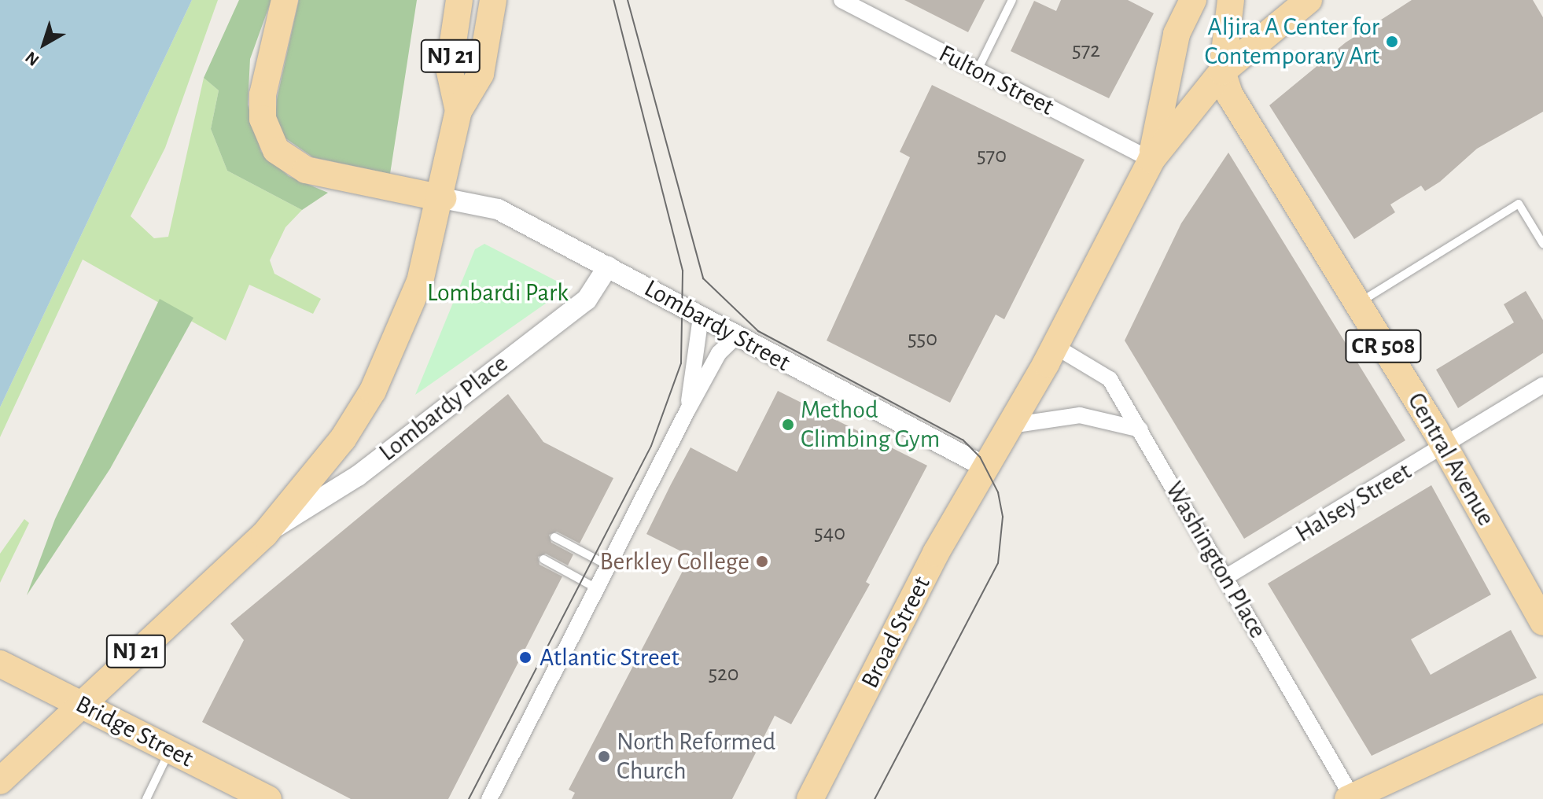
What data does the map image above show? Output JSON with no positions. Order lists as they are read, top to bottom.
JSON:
{
  "streets": {
    "main road": [
      "NJ 21",
      "CR 508",
      "Central Avenue",
      "Broad Street",
      "Bridge Street"
    ],
    "street": [
      "Fulton Street",
      "Lombardy Street",
      "Lombardy Place",
      "Halsey Street",
      "Washington Place"
    ]
  },
  "crossings": [
    ["NJ 21", "Lombardy Street"],
    ["NJ 21", "Lombardy Place"],
    ["NJ 21", "Bridge Street"],
    ["Lombardy Street", "Lombardy Place"],
    ["Lombardy Street", "Broad Street"],
    ["Central Avenue", "Halsey Street"],
    ["Halsey Street", "Washington Place"],
    ["Washington Place", "Broad Street"]
  ],
  "parks": ["Lombardi Park"],
  "places": [
    "Aljira A Center for Contemporary Art",
    "Method Climbing Gym",
    "Berkley College",
    "Atlantic Street",
    "North Reformed Church"
  ],
  "house_numbers": [
    "572",
    "570",
    "550",
    "540",
    "520"
  ],
  "north": "bottom left"
}
